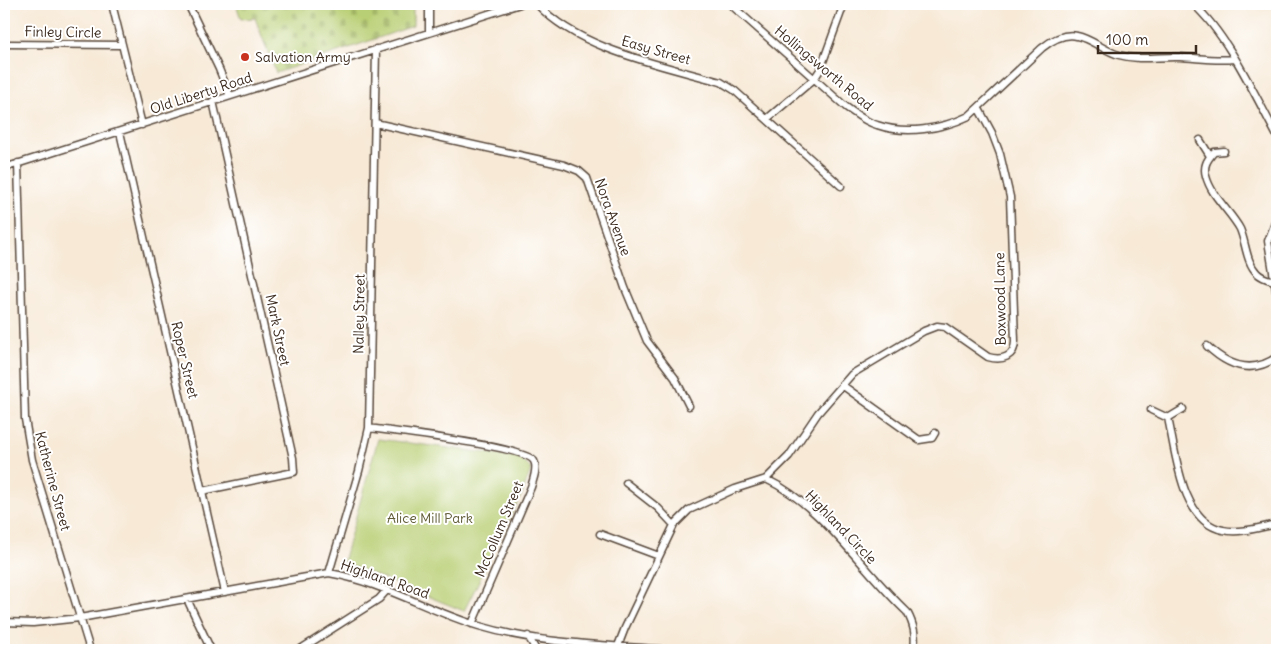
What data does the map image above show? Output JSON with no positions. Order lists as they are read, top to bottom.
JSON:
{
  "streets": {
    "street": [
      "Finley Circle",
      "Easy Street",
      "Hollingsworth Road",
      "Old Liberty Road",
      "Nora Avenue",
      "Boxwood Lane",
      "Nalley Street",
      "Mark Street",
      "Roper Street",
      "Katherine Street",
      "Highland Circle",
      "McCollum Street",
      "Highland Road"
    ]
  },
  "crossings": [
    ["Hollingsworth Road", "Boxwood Lane"],
    ["Old Liberty Road", "Nalley Street"],
    ["Old Liberty Road", "Mark Street"],
    ["Old Liberty Road", "Roper Street"],
    ["Old Liberty Road", "Katherine Street"],
    ["Nora Avenue", "Nalley Street"],
    ["Boxwood Lane", "Highland Circle"],
    ["Nalley Street", "McCollum Street"],
    ["Nalley Street", "Highland Road"],
    ["Mark Street", "Roper Street"],
    ["Roper Street", "Highland Road"],
    ["Katherine Street", "Highland Road"],
    ["McCollum Street", "Highland Road"]
  ],
  "parks": ["Alice Mill Park"],
  "places": ["Salvation Army"],
  "scale_bar": "100 m"
}
